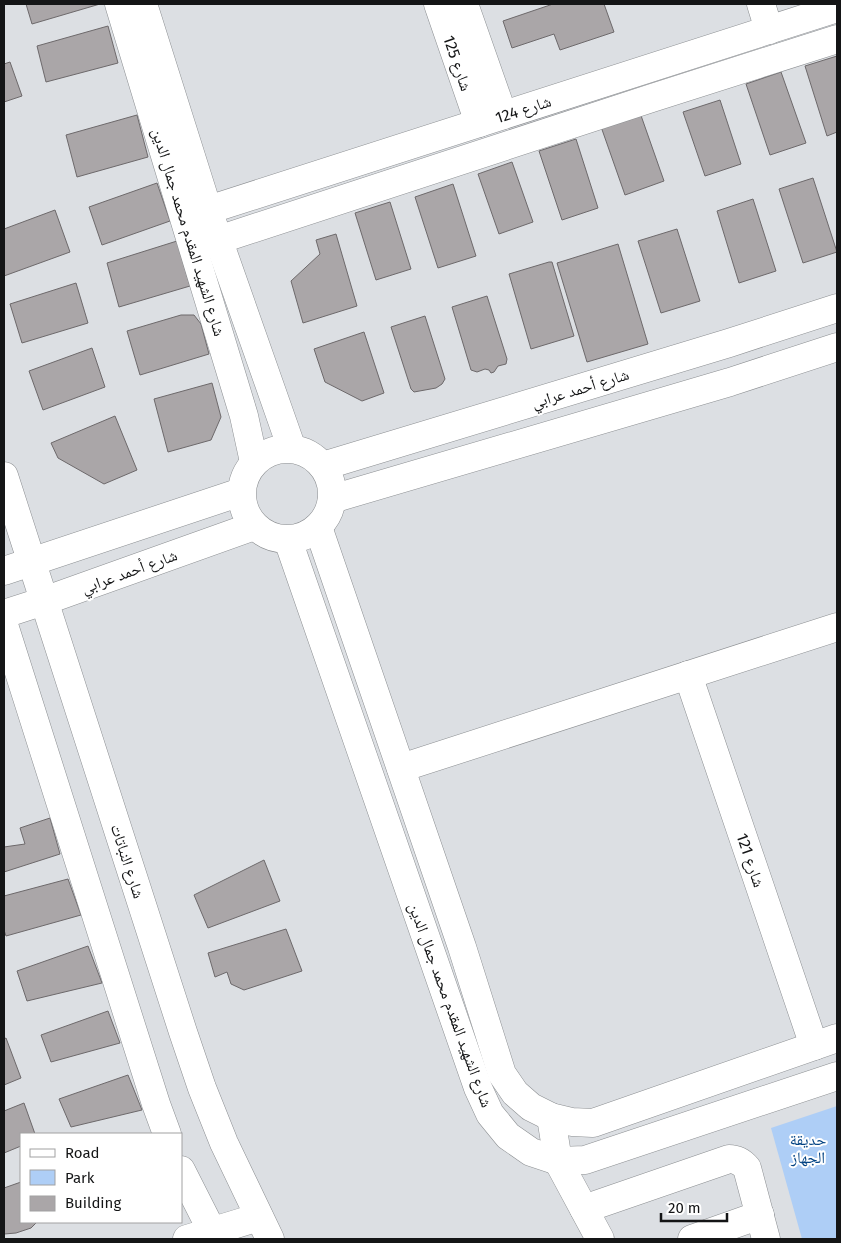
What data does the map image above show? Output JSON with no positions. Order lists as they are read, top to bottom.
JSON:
{
  "streets": {
    "street": [
      "شارع 125",
      "شارع 124",
      "شارع الشهيد المقدم محمد جمال الدين",
      "شارع أحمد عرابي",
      "شارع 121",
      "شارع النباتات"
    ]
  },
  "crossings": [
    ["شارع 125", "شارع 124"],
    ["شارع 124", "شارع الشهيد المقدم محمد جمال الدين"],
    ["شارع الشهيد المقدم محمد جمال الدين", "شارع أحمد عرابي"],
    ["شارع الشهيد المقدم محمد جمال الدين", "شارع 121"],
    ["شارع أحمد عرابي", "شارع النباتات"]
  ],
  "parks": ["حديقة الجهاز"],
  "legend": ["Road", "Park", "Building"],
  "scale_bar": "20 m"
}
